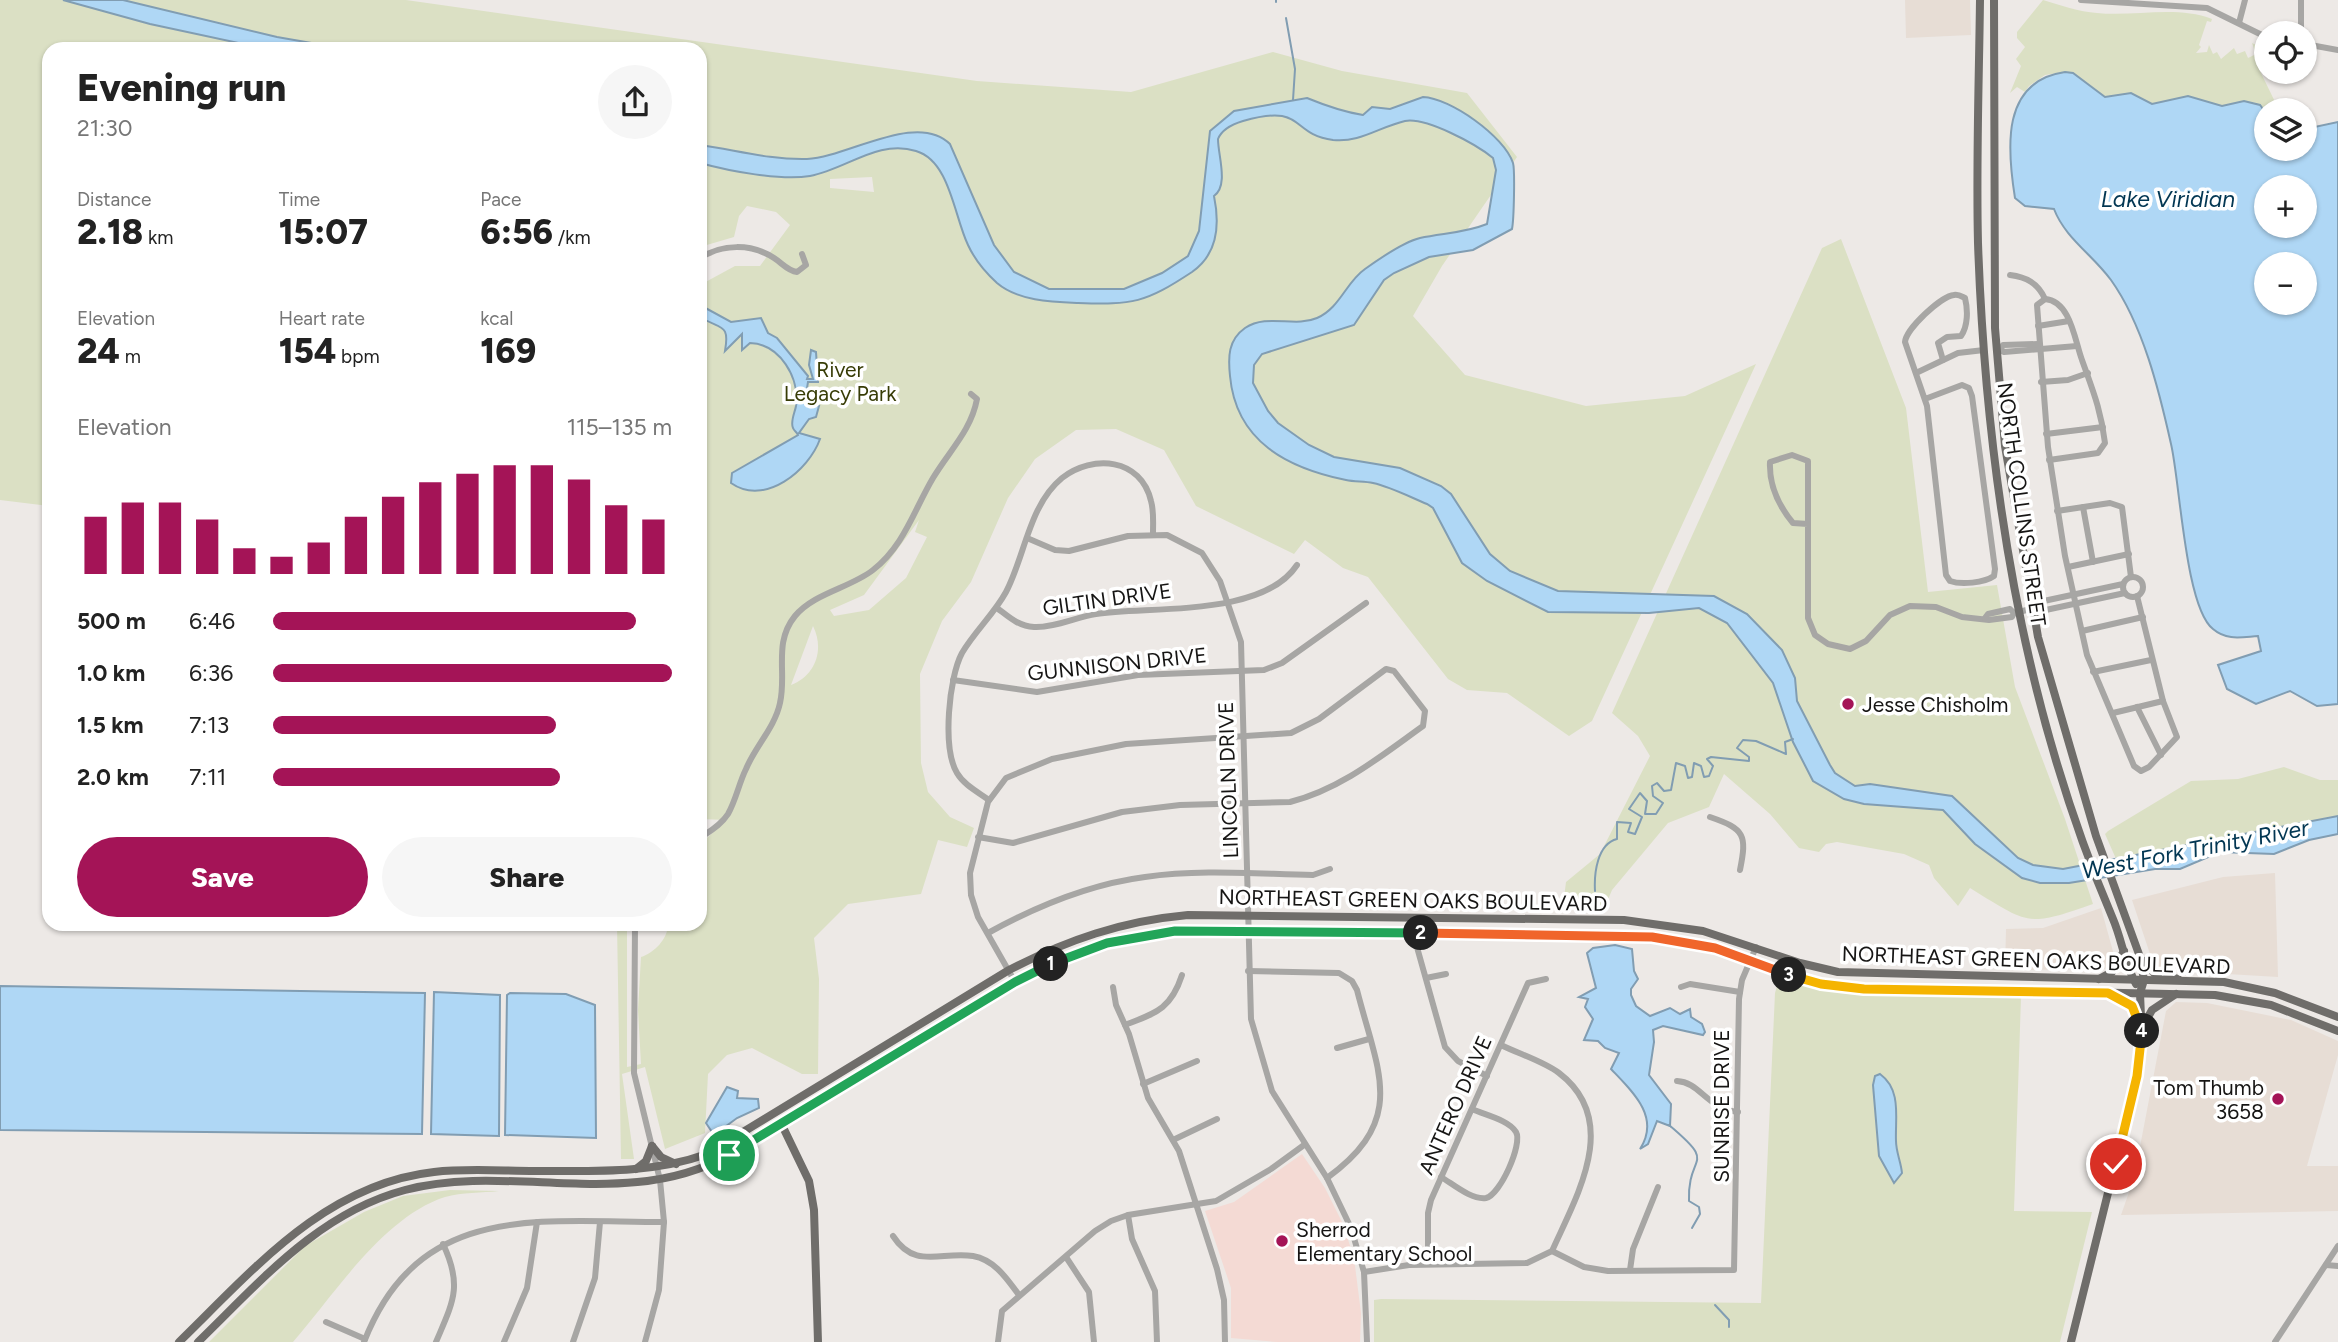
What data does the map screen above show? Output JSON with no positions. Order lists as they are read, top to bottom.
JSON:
{
  "streets": {
    "main road": ["NORTH COLLINS STREET", "NORTHEAST GREEN OAKS BOULEVARD"],
    "street": [
      "GILTIN DRIVE",
      "GUNNISON DRIVE",
      "LINCOLN DRIVE",
      "ANTERO DRIVE",
      "SUNRISE DRIVE"
    ]
  },
  "crossings": [
    ["NORTH COLLINS STREET", "NORTHEAST GREEN OAKS BOULEVARD"],
    ["GILTIN DRIVE", "LINCOLN DRIVE"],
    ["GUNNISON DRIVE", "LINCOLN DRIVE"],
    ["LINCOLN DRIVE", "NORTHEAST GREEN OAKS BOULEVARD"],
    ["NORTHEAST GREEN OAKS BOULEVARD", "SUNRISE DRIVE"]
  ],
  "water": ["Lake Viridian", "West Fork Trinity River"],
  "parks": ["River Legacy Park"],
  "places": ["Jesse Chisholm", "Tom Thumb 3658", "Sherrod Elementary School"],
  "page": {
    "map_buttons": ["+", "−"],
    "heading": ["Evening run", "21:30"],
    "stats": [
      ["Distance", "2.18 km"],
      ["Time", "15:07"],
      ["Pace", "6:56 /km"],
      ["Elevation", "24 m"],
      ["Heart rate", "154 bpm"],
      ["kcal", "169"]
    ],
    "chart": ["Elevation", "115–135 m"],
    "list": [
      {
        "name": "500 m",
        "note": "6:46"
      },
      {
        "name": "1.0 km",
        "note": "6:36"
      },
      {
        "name": "1.5 km",
        "note": "7:13"
      },
      {
        "name": "2.0 km",
        "note": "7:11"
      }
    ],
    "buttons": ["Save", "Share"],
    "pins": [
      "2",
      "1",
      "3",
      "4"
    ]
  }
}
